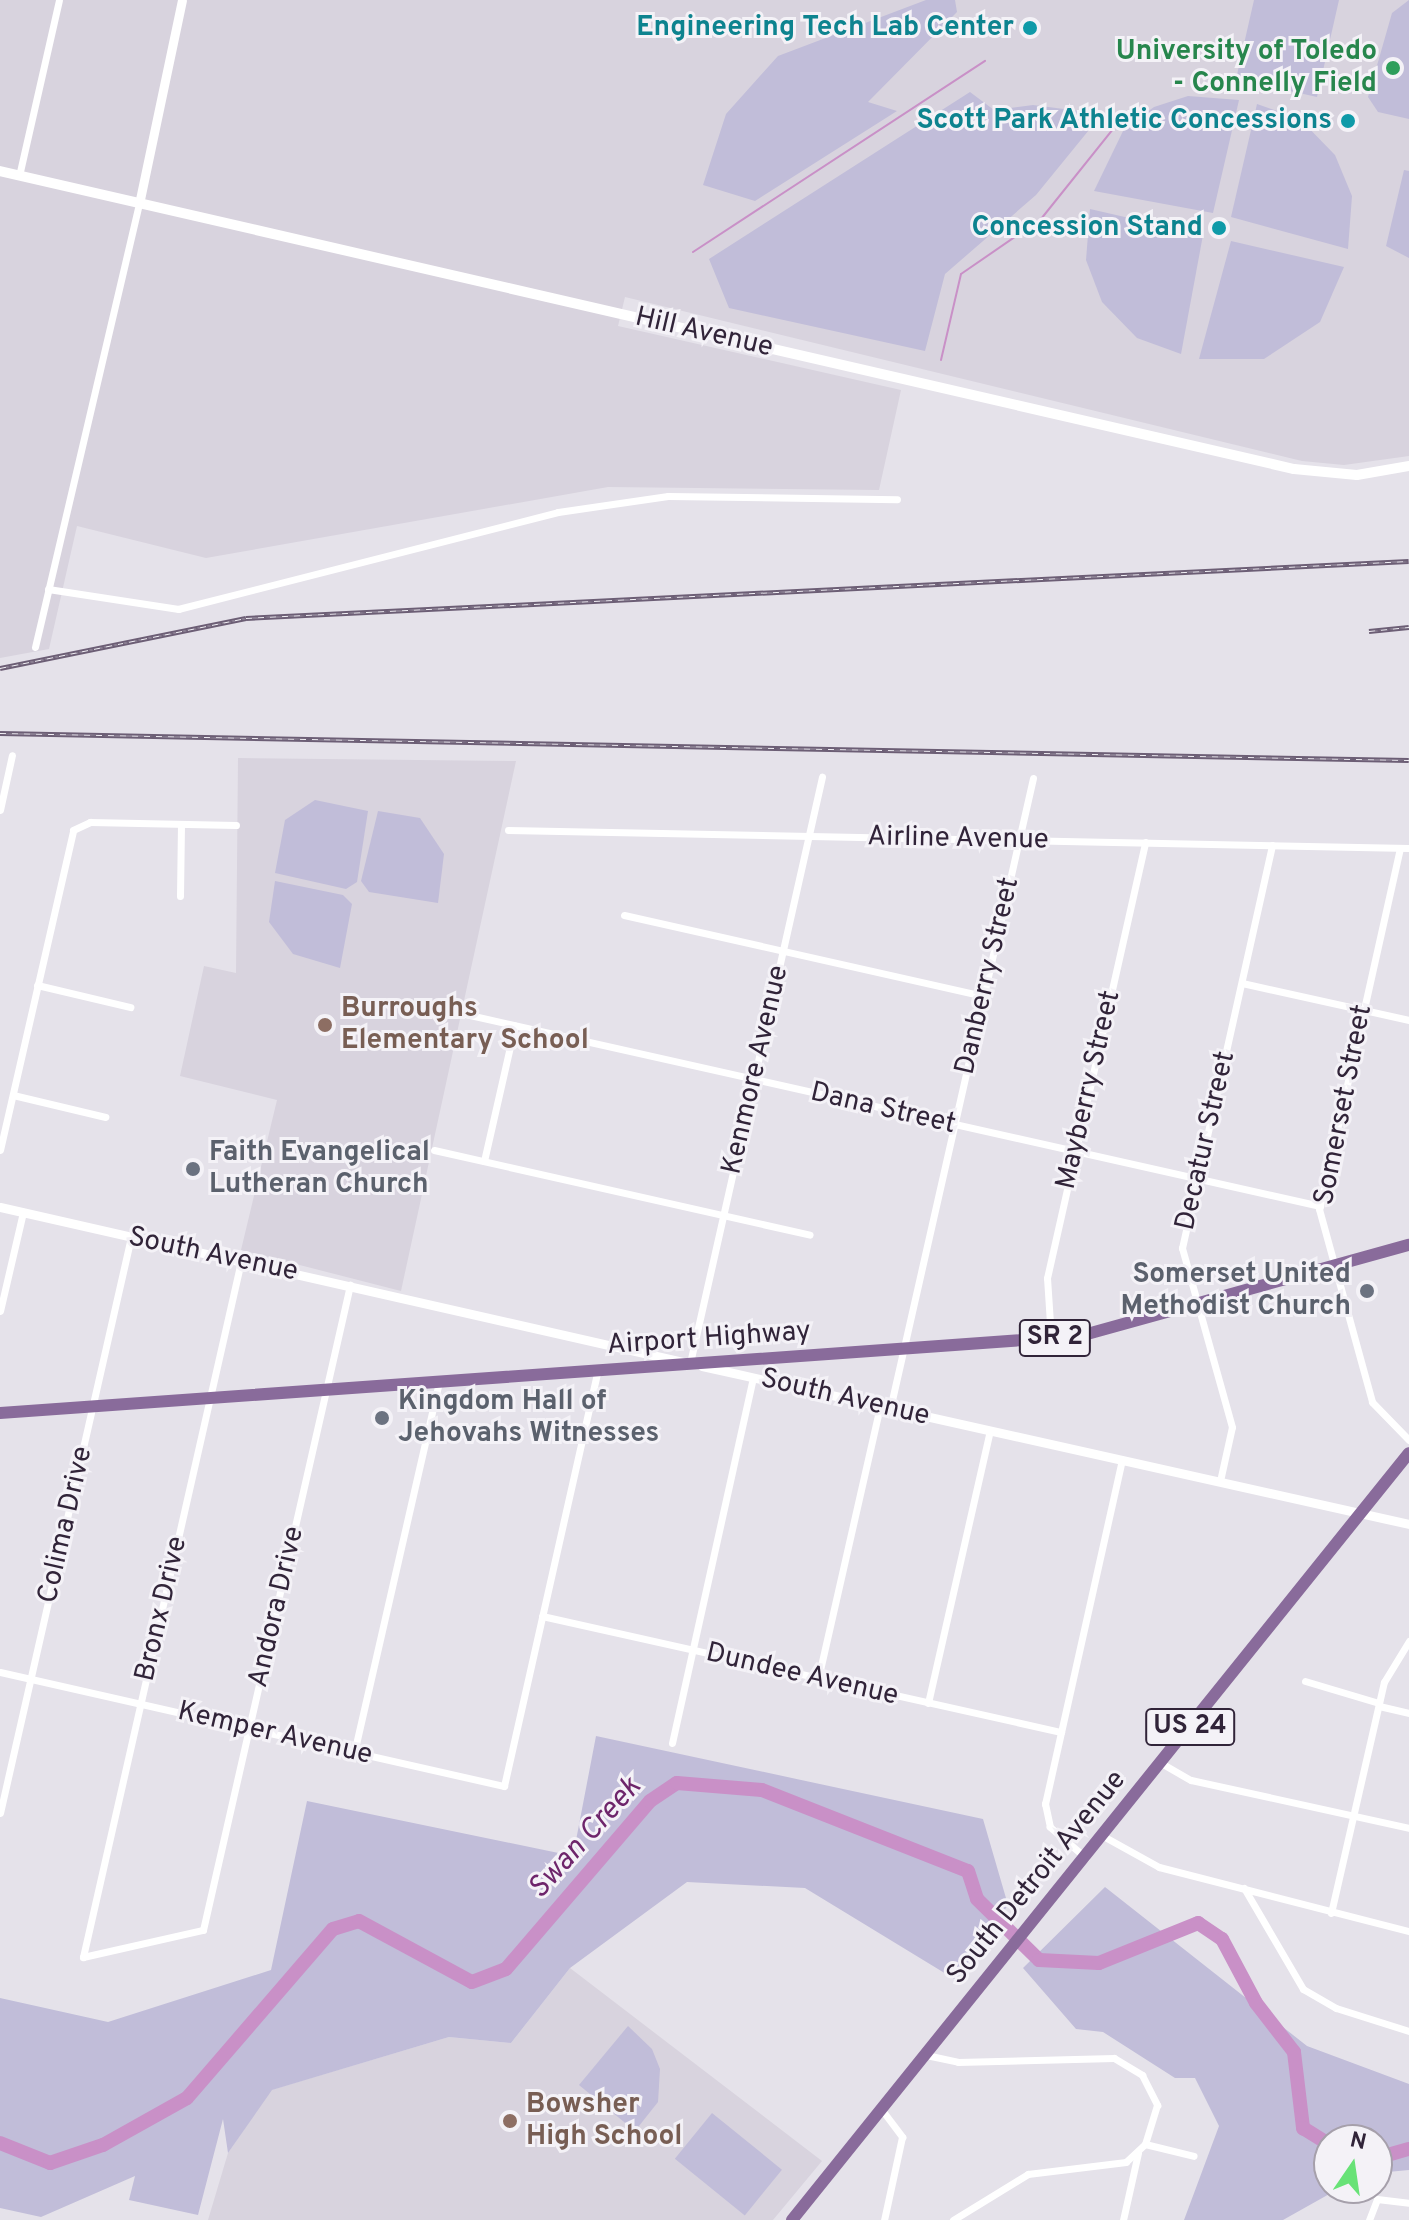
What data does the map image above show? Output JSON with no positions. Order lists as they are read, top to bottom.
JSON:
{
  "streets": {
    "main road": [
      "Hill Avenue",
      "SR 2",
      "Airport Highway",
      "US 24",
      "South Detroit Avenue"
    ],
    "street": [
      "Airline Avenue",
      "Danberry Street",
      "Kenmore Avenue",
      "Mayberry Street",
      "Somerset Street",
      "Dana Street",
      "Decatur Street",
      "South Avenue",
      "Colima Drive",
      "Andora Drive",
      "Bronx Drive",
      "Dundee Avenue",
      "Kemper Avenue"
    ]
  },
  "crossings": [
    ["Airline Avenue", "Danberry Street"],
    ["Airline Avenue", "Kenmore Avenue"],
    ["Airline Avenue", "Mayberry Street"],
    ["Airline Avenue", "Somerset Street"],
    ["Airline Avenue", "Decatur Street"],
    ["Danberry Street", "Dana Street"],
    ["Danberry Street", "South Avenue"],
    ["Danberry Street", "Airport Highway"],
    ["Danberry Street", "Dundee Avenue"],
    ["Kenmore Avenue", "Dana Street"],
    ["Kenmore Avenue", "South Avenue"],
    ["Kenmore Avenue", "Airport Highway"],
    ["Mayberry Street", "Dana Street"],
    ["Mayberry Street", "Airport Highway"],
    ["Somerset Street", "Dana Street"],
    ["Somerset Street", "Airport Highway"],
    ["Dana Street", "Decatur Street"],
    ["Decatur Street", "South Avenue"],
    ["Decatur Street", "Airport Highway"],
    ["South Avenue", "Airport Highway"],
    ["South Avenue", "Colima Drive"],
    ["South Avenue", "Andora Drive"],
    ["South Avenue", "Bronx Drive"],
    ["South Avenue", "South Detroit Avenue"],
    ["Airport Highway", "Colima Drive"],
    ["Airport Highway", "Andora Drive"],
    ["Airport Highway", "Bronx Drive"],
    ["Colima Drive", "Kemper Avenue"],
    ["Andora Drive", "Bronx Drive"],
    ["Andora Drive", "Kemper Avenue"],
    ["Bronx Drive", "Kemper Avenue"],
    ["Dundee Avenue", "Kemper Avenue"]
  ],
  "water": ["Swan Creek"],
  "places": [
    "Engineering Tech Lab Center",
    "University of Toledo - Connelly Field",
    "Scott Park Athletic Concessions",
    "Concession Stand",
    "Burroughs Elementary School",
    "Faith Evangelical Lutheran Church",
    "Somerset United Methodist Church",
    "Kingdom Hall of Jehovahs Witnesses",
    "Bowsher High School"
  ],
  "north": "top"
}
